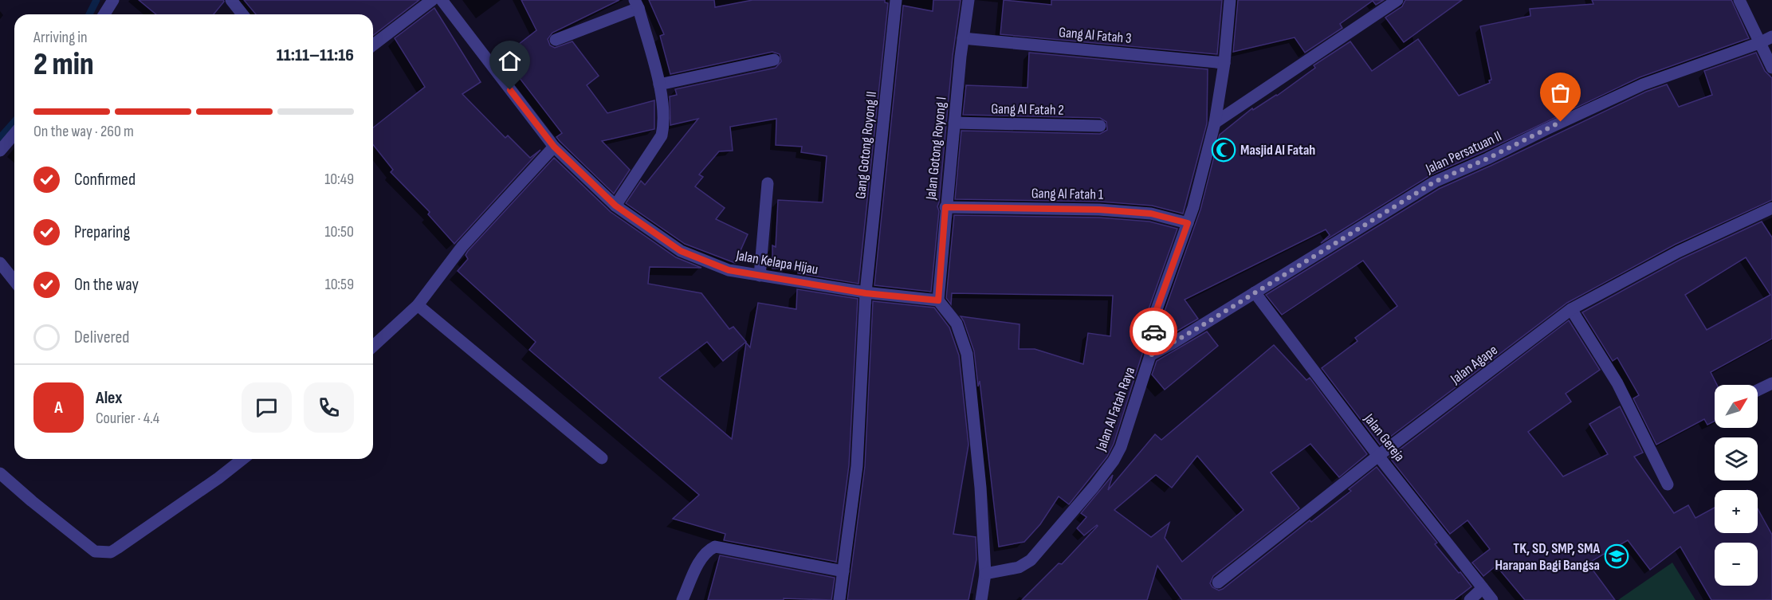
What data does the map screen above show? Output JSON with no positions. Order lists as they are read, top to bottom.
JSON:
{
  "streets": {
    "street": [
      "Gang Al Fatah 3",
      "Gang Al Fatah 2",
      "Gang Gotong Royong II",
      "Jalan Gotong Royong I",
      "Jalan Persatuan II",
      "Gang Al Fatah 1",
      "Jalan Kelapa Hijau",
      "Jalan Agape",
      "Jalan Al Fatah Raya",
      "Jalan Gereja"
    ]
  },
  "crossings": [
    ["Gang Al Fatah 3", "Jalan Gotong Royong I"],
    ["Gang Al Fatah 3", "Jalan Al Fatah Raya"],
    ["Gang Al Fatah 2", "Jalan Gotong Royong I"],
    ["Gang Gotong Royong II", "Jalan Kelapa Hijau"],
    ["Jalan Gotong Royong I", "Gang Al Fatah 1"],
    ["Jalan Gotong Royong I", "Jalan Kelapa Hijau"],
    ["Jalan Persatuan II", "Jalan Al Fatah Raya"],
    ["Jalan Persatuan II", "Jalan Gereja"],
    ["Gang Al Fatah 1", "Jalan Al Fatah Raya"],
    ["Jalan Agape", "Jalan Gereja"]
  ],
  "places": {
    "mosque": ["Masjid Al Fatah"],
    "school or university": ["TK, SD, SMP, SMA Harapan Bagi Bangsa"]
  },
  "north": "top right",
  "page": {
    "heading": ["2 min", "Arriving in", "11:11–11:16"],
    "panel": ["Alex", "Courier · 4.4"],
    "bar": "On the way · 260 m",
    "list": [
      ["Confirmed", "10:49"],
      ["Preparing", "10:50"],
      ["On the way", "10:59"],
      "Delivered"
    ],
    "round": "A",
    "map_buttons": ["+", "−"]
  }
}
